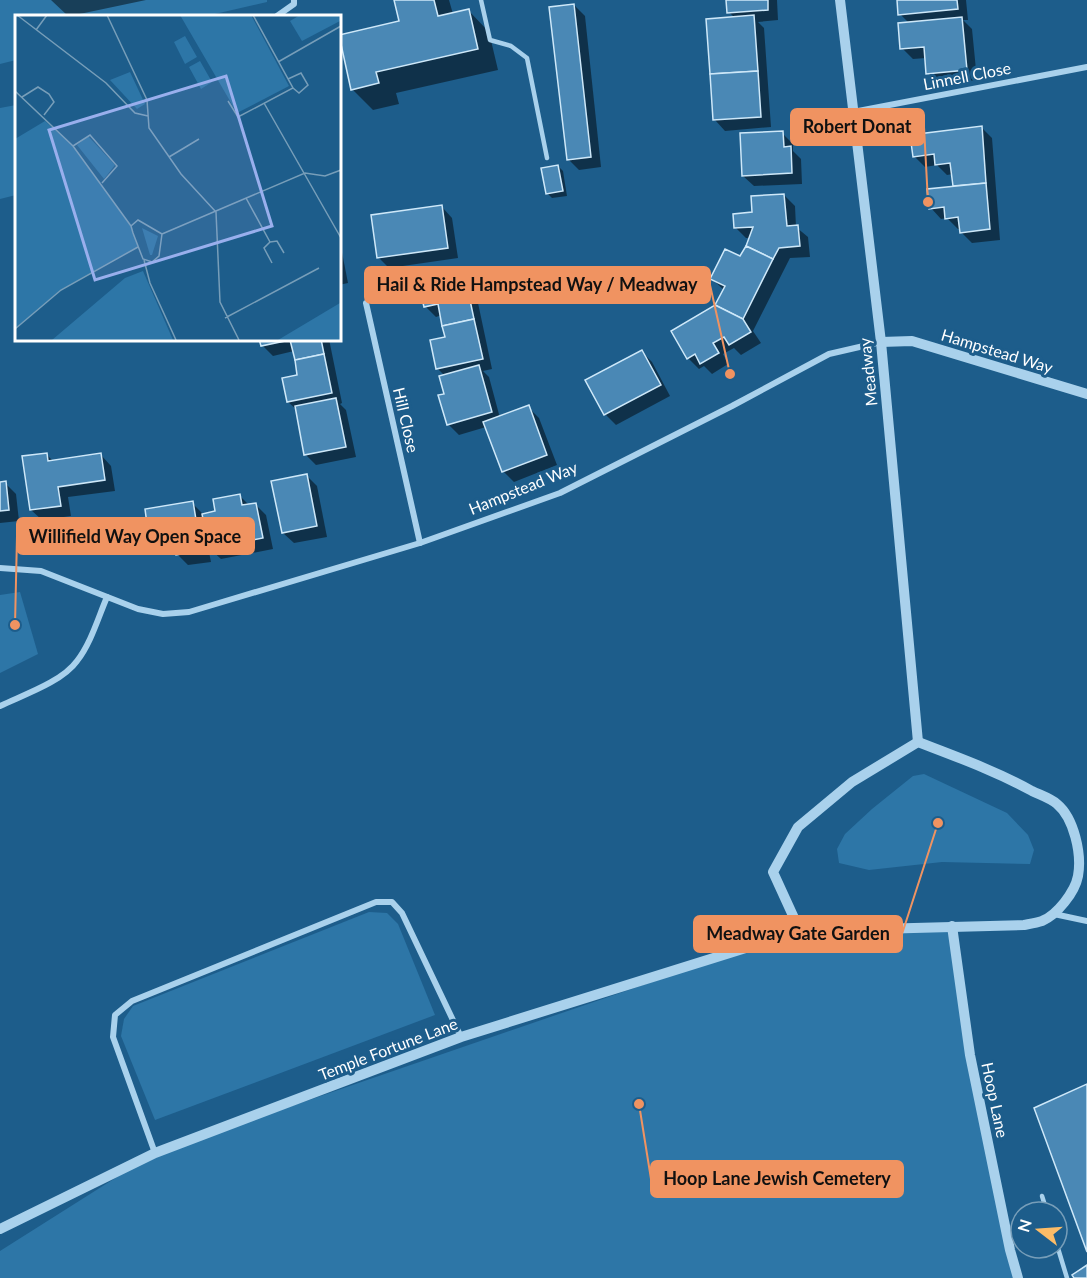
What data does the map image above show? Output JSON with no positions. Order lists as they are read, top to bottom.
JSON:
{
  "streets": {
    "street": [
      "Linnell Close",
      "Hampstead Way",
      "Meadway",
      "Hill Close",
      "Temple Fortune Lane",
      "Hoop Lane"
    ]
  },
  "crossings": [
    ["Linnell Close", "Meadway"],
    ["Hampstead Way", "Meadway"],
    ["Hampstead Way", "Hill Close"],
    ["Temple Fortune Lane", "Hoop Lane"]
  ],
  "places": [
    "Robert Donat",
    "Hail & Ride Hampstead Way / Meadway",
    "Willifield Way Open Space",
    "Meadway Gate Garden",
    "Hoop Lane Jewish Cemetery"
  ],
  "north": "left"
}
